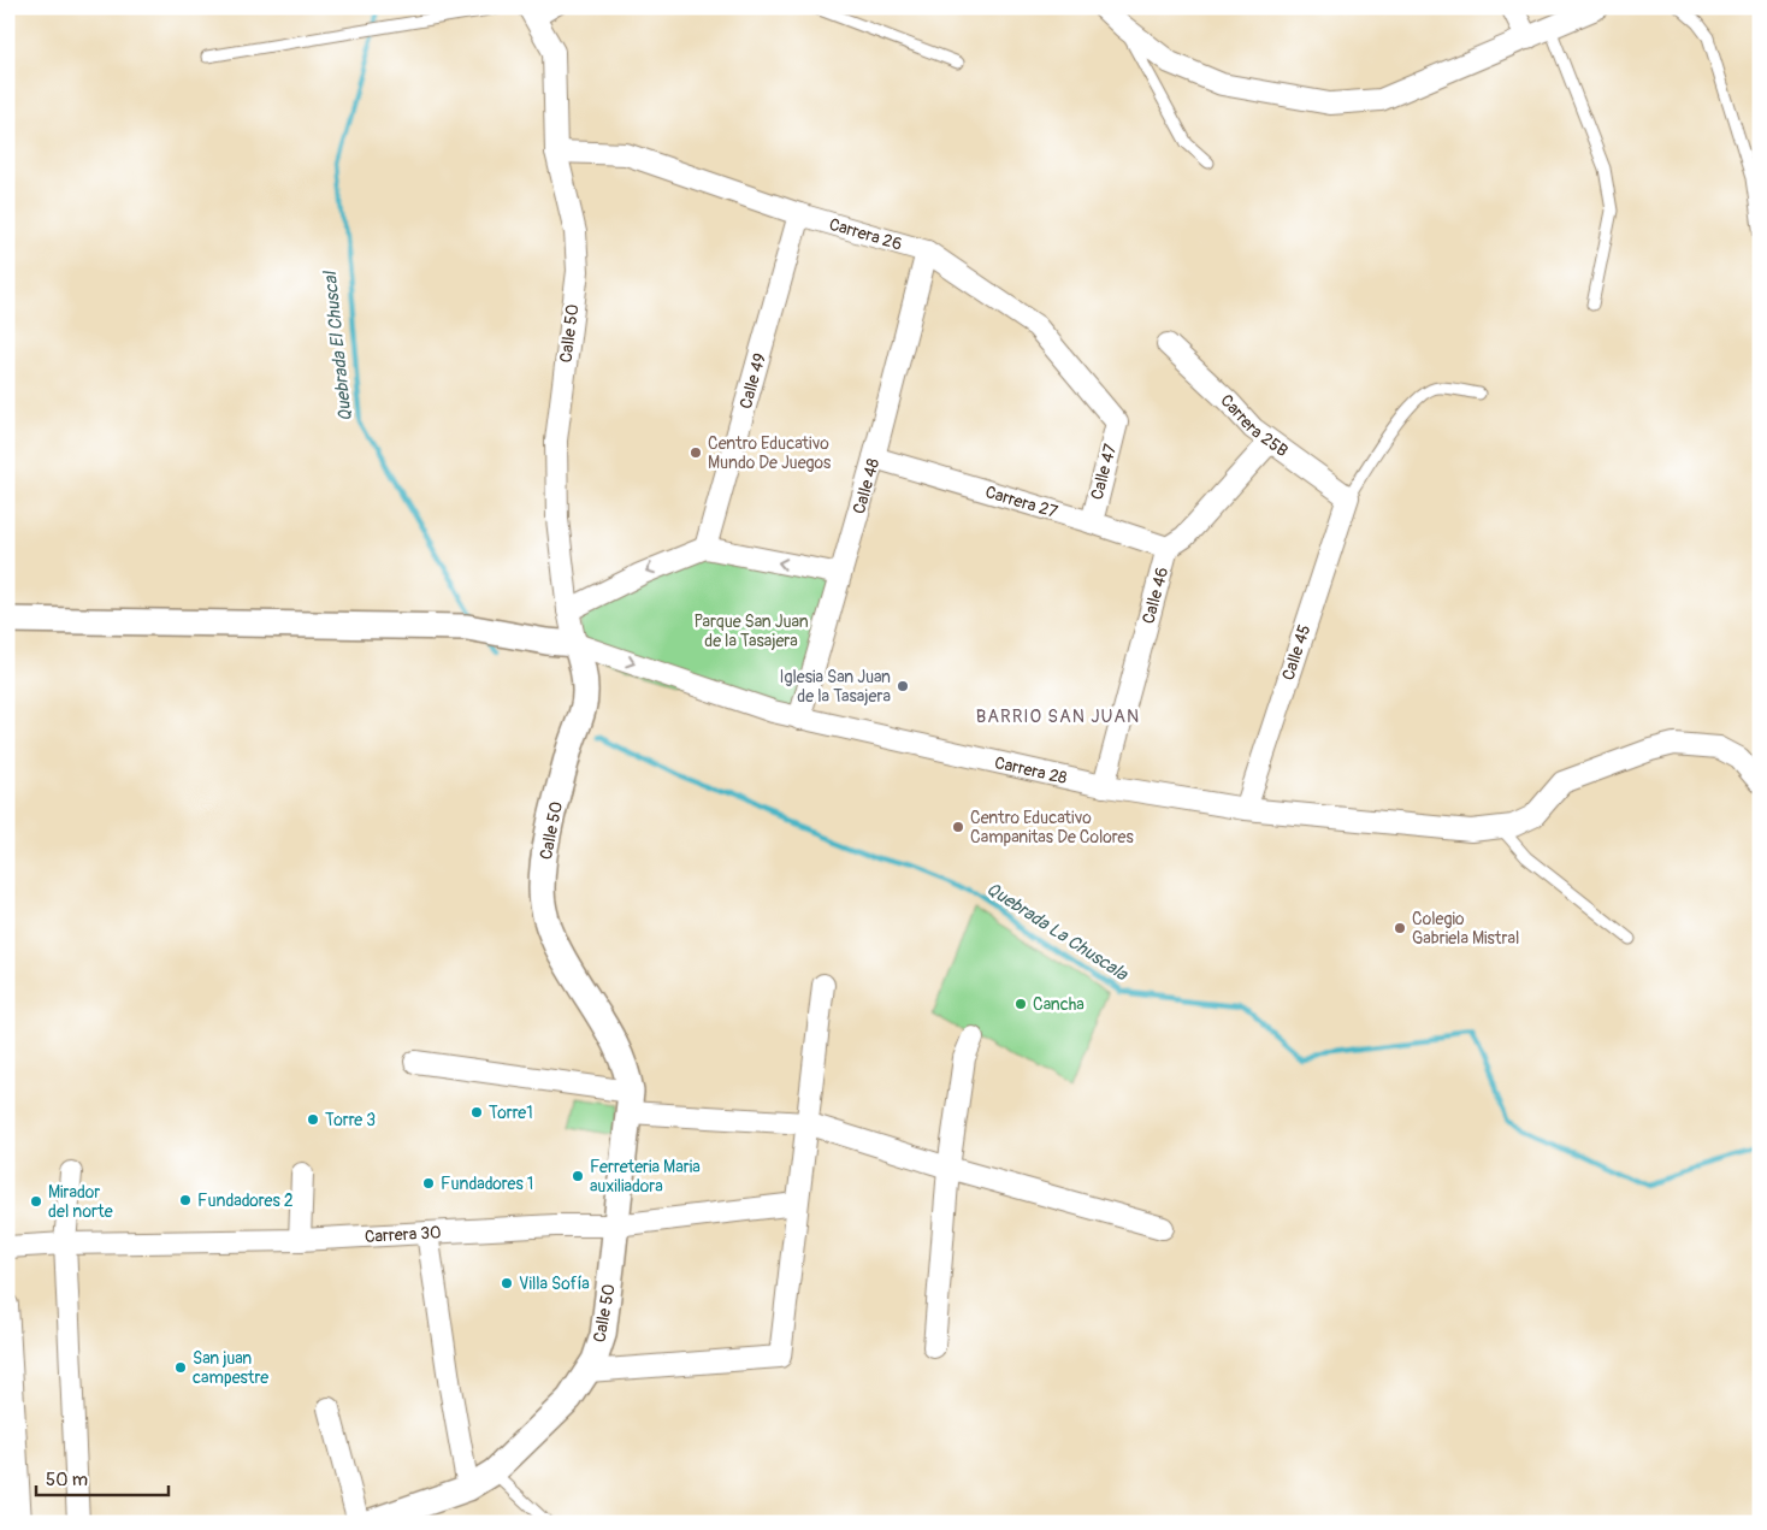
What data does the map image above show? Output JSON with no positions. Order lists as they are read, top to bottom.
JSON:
{
  "streets": {
    "street": [
      "Carrera 26",
      "Calle 50",
      "Calle 49",
      "Carrera 25B",
      "Calle 47",
      "Calle 48",
      "Carrera 27",
      "Calle 46",
      "Calle 45",
      "Carrera 28",
      "Carrera 30"
    ]
  },
  "crossings": [
    ["Carrera 26", "Calle 50"],
    ["Carrera 26", "Calle 49"],
    ["Carrera 26", "Calle 47"],
    ["Carrera 26", "Calle 48"],
    ["Calle 50", "Carrera 28"],
    ["Calle 50", "Carrera 30"],
    ["Carrera 25B", "Calle 46"],
    ["Carrera 25B", "Calle 45"],
    ["Calle 47", "Carrera 27"],
    ["Calle 48", "Carrera 27"],
    ["Calle 48", "Carrera 28"],
    ["Carrera 27", "Calle 46"],
    ["Calle 46", "Carrera 28"],
    ["Calle 45", "Carrera 28"]
  ],
  "districts": ["BARRIO SAN JUAN"],
  "water": ["Quebrada El Chuscal", "Quebrada La Chuscala"],
  "parks": ["Parque San Juan de la Tasajera"],
  "places": [
    "Centro Educativo Mundo De Juegos",
    "Iglesia San Juan de la Tasajera",
    "Centro Educativo Campanitas De Colores",
    "Colegio Gabriela Mistral",
    "Cancha",
    "Torre1",
    "Torre 3",
    "Ferreteria Maria auxiliadora",
    "Fundadores 1",
    "Fundadores 2",
    "Mirador del norte",
    "Villa Sofía",
    "San juan campestre"
  ],
  "scale_bar": "50 m"
}
